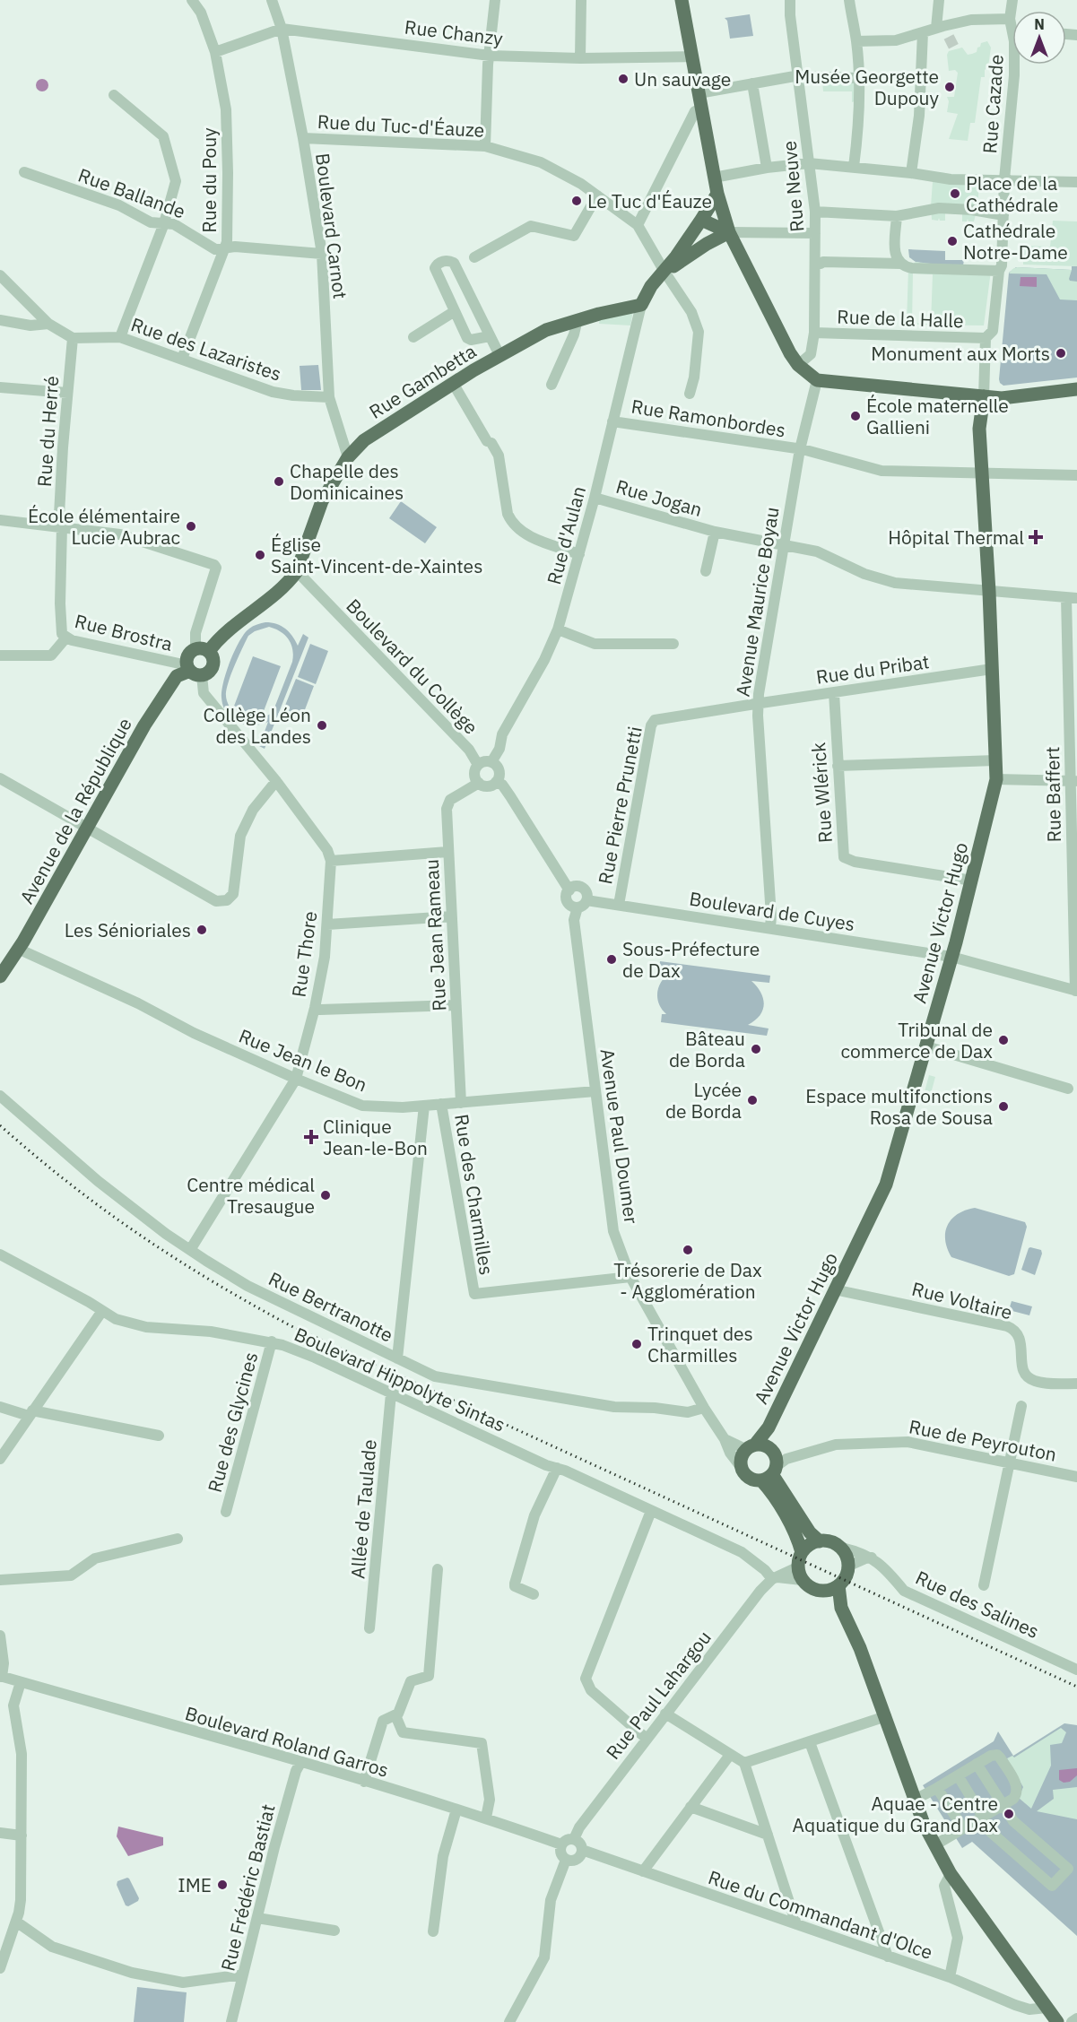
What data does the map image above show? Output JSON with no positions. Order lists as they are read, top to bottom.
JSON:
{
  "streets": {
    "main road": ["Rue Gambetta", "Avenue de la République", "Avenue Victor Hugo"],
    "street": [
      "Rue Chanzy",
      "Rue Cazade",
      "Rue du Tuc-d'Éauze",
      "Rue du Pouy",
      "Rue Neuve",
      "Rue Ballande",
      "Boulevard Carnot",
      "Rue de la Halle",
      "Rue des Lazaristes",
      "Rue Ramonbordes",
      "Rue du Herré",
      "Rue Jogan",
      "Rue d'Aulan",
      "Avenue Maurice Boyau",
      "Rue Brostra",
      "Boulevard du Collège",
      "Rue du Pribat",
      "Rue Wlérick",
      "Rue Baffert",
      "Rue Pierre Prunetti",
      "Boulevard de Cuyes",
      "Rue Jean Rameau",
      "Rue Thore",
      "Rue Jean le Bon",
      "Avenue Paul Doumer",
      "Rue des Charmilles",
      "Rue Voltaire",
      "Rue Bertranotte",
      "Boulevard Hippolyte Sintas",
      "Rue des Glycines",
      "Rue de Peyrouton",
      "Allée de Taulade",
      "Rue des Salines",
      "Rue Paul Lahargou",
      "Boulevard Roland Garros",
      "Rue Frédéric Bastiat",
      "Rue du Commandant d'Olce"
    ]
  },
  "crossings": [
    ["Rue Chanzy", "Rue du Pouy"],
    ["Rue Chanzy", "Boulevard Carnot"],
    ["Rue Cazade", "Rue de la Halle"],
    ["Rue Cazade", "Avenue Victor Hugo"],
    ["Rue du Tuc-d'Éauze", "Boulevard Carnot"],
    ["Rue du Pouy", "Rue Ballande"],
    ["Rue du Pouy", "Rue des Lazaristes"],
    ["Rue Neuve", "Rue de la Halle"],
    ["Rue Ballande", "Boulevard Carnot"],
    ["Boulevard Carnot", "Rue des Lazaristes"],
    ["Boulevard Carnot", "Rue Gambetta"],
    ["Rue des Lazaristes", "Rue du Herré"],
    ["Rue Gambetta", "Rue d'Aulan"],
    ["Rue Gambetta", "Boulevard du Collège"],
    ["Rue Ramonbordes", "Rue d'Aulan"],
    ["Rue Ramonbordes", "Avenue Maurice Boyau"],
    ["Rue Ramonbordes", "Avenue Victor Hugo"],
    ["Rue du Herré", "Rue Brostra"],
    ["Rue Jogan", "Rue d'Aulan"],
    ["Rue Jogan", "Avenue Maurice Boyau"],
    ["Rue Jogan", "Rue Baffert"],
    ["Rue Jogan", "Avenue Victor Hugo"],
    ["Rue d'Aulan", "Boulevard du Collège"],
    ["Rue d'Aulan", "Rue Jean Rameau"],
    ["Avenue Maurice Boyau", "Rue du Pribat"],
    ["Avenue Maurice Boyau", "Rue Pierre Prunetti"],
    ["Avenue Maurice Boyau", "Boulevard de Cuyes"],
    ["Rue Brostra", "Avenue de la République"],
    ["Boulevard du Collège", "Rue Jean Rameau"],
    ["Rue du Pribat", "Rue Wlérick"],
    ["Rue du Pribat", "Rue Pierre Prunetti"],
    ["Rue du Pribat", "Avenue Victor Hugo"],
    ["Rue Wlérick", "Avenue Victor Hugo"],
    ["Rue Baffert", "Boulevard de Cuyes"],
    ["Rue Pierre Prunetti", "Boulevard de Cuyes"],
    ["Avenue de la République", "Rue Jean le Bon"],
    ["Boulevard de Cuyes", "Avenue Victor Hugo"],
    ["Boulevard de Cuyes", "Avenue Paul Doumer"],
    ["Avenue Victor Hugo", "Rue Voltaire"],
    ["Avenue Victor Hugo", "Rue de Peyrouton"],
    ["Avenue Victor Hugo", "Rue des Salines"],
    ["Avenue Victor Hugo", "Rue Paul Lahargou"],
    ["Rue Jean Rameau", "Rue Jean le Bon"],
    ["Rue Thore", "Rue Jean le Bon"],
    ["Rue Thore", "Rue Bertranotte"],
    ["Rue Jean le Bon", "Avenue Paul Doumer"],
    ["Rue Jean le Bon", "Rue des Charmilles"],
    ["Avenue Paul Doumer", "Rue des Charmilles"],
    ["Avenue Paul Doumer", "Rue Bertranotte"],
    ["Boulevard Hippolyte Sintas", "Rue des Glycines"],
    ["Boulevard Hippolyte Sintas", "Allée de Taulade"],
    ["Boulevard Hippolyte Sintas", "Rue Paul Lahargou"],
    ["Rue des Salines", "Rue Paul Lahargou"],
    ["Rue Paul Lahargou", "Boulevard Roland Garros"],
    ["Rue Paul Lahargou", "Rue du Commandant d'Olce"],
    ["Boulevard Roland Garros", "Rue Frédéric Bastiat"],
    ["Boulevard Roland Garros", "Rue du Commandant d'Olce"]
  ],
  "places": {
    "other": [
      "Un sauvage",
      "Musée Georgette Dupouy",
      "Place de la Cathédrale",
      "Le Tuc d'Éauze",
      "Cathédrale Notre-Dame",
      "Monument aux Morts",
      "École maternelle Gallieni",
      "Chapelle des Dominicaines",
      "École élémentaire Lucie Aubrac",
      "Église Saint-Vincent-de-Xaintes",
      "Collège Léon des Landes",
      "Les Sénioriales",
      "Sous-Préfecture de Dax",
      "Tribunal de commerce de Dax",
      "Bâteau de Borda",
      "Lycée de Borda",
      "Espace multifonctions Rosa de Sousa",
      "Centre médical Tresaugue",
      "Trésorerie de Dax - Agglomération",
      "Trinquet des Charmilles",
      "Aquae - Centre Aquatique du Grand Dax",
      "IME"
    ],
    "health": ["Hôpital Thermal", "Clinique Jean-le-Bon"]
  },
  "north": "top"
}
